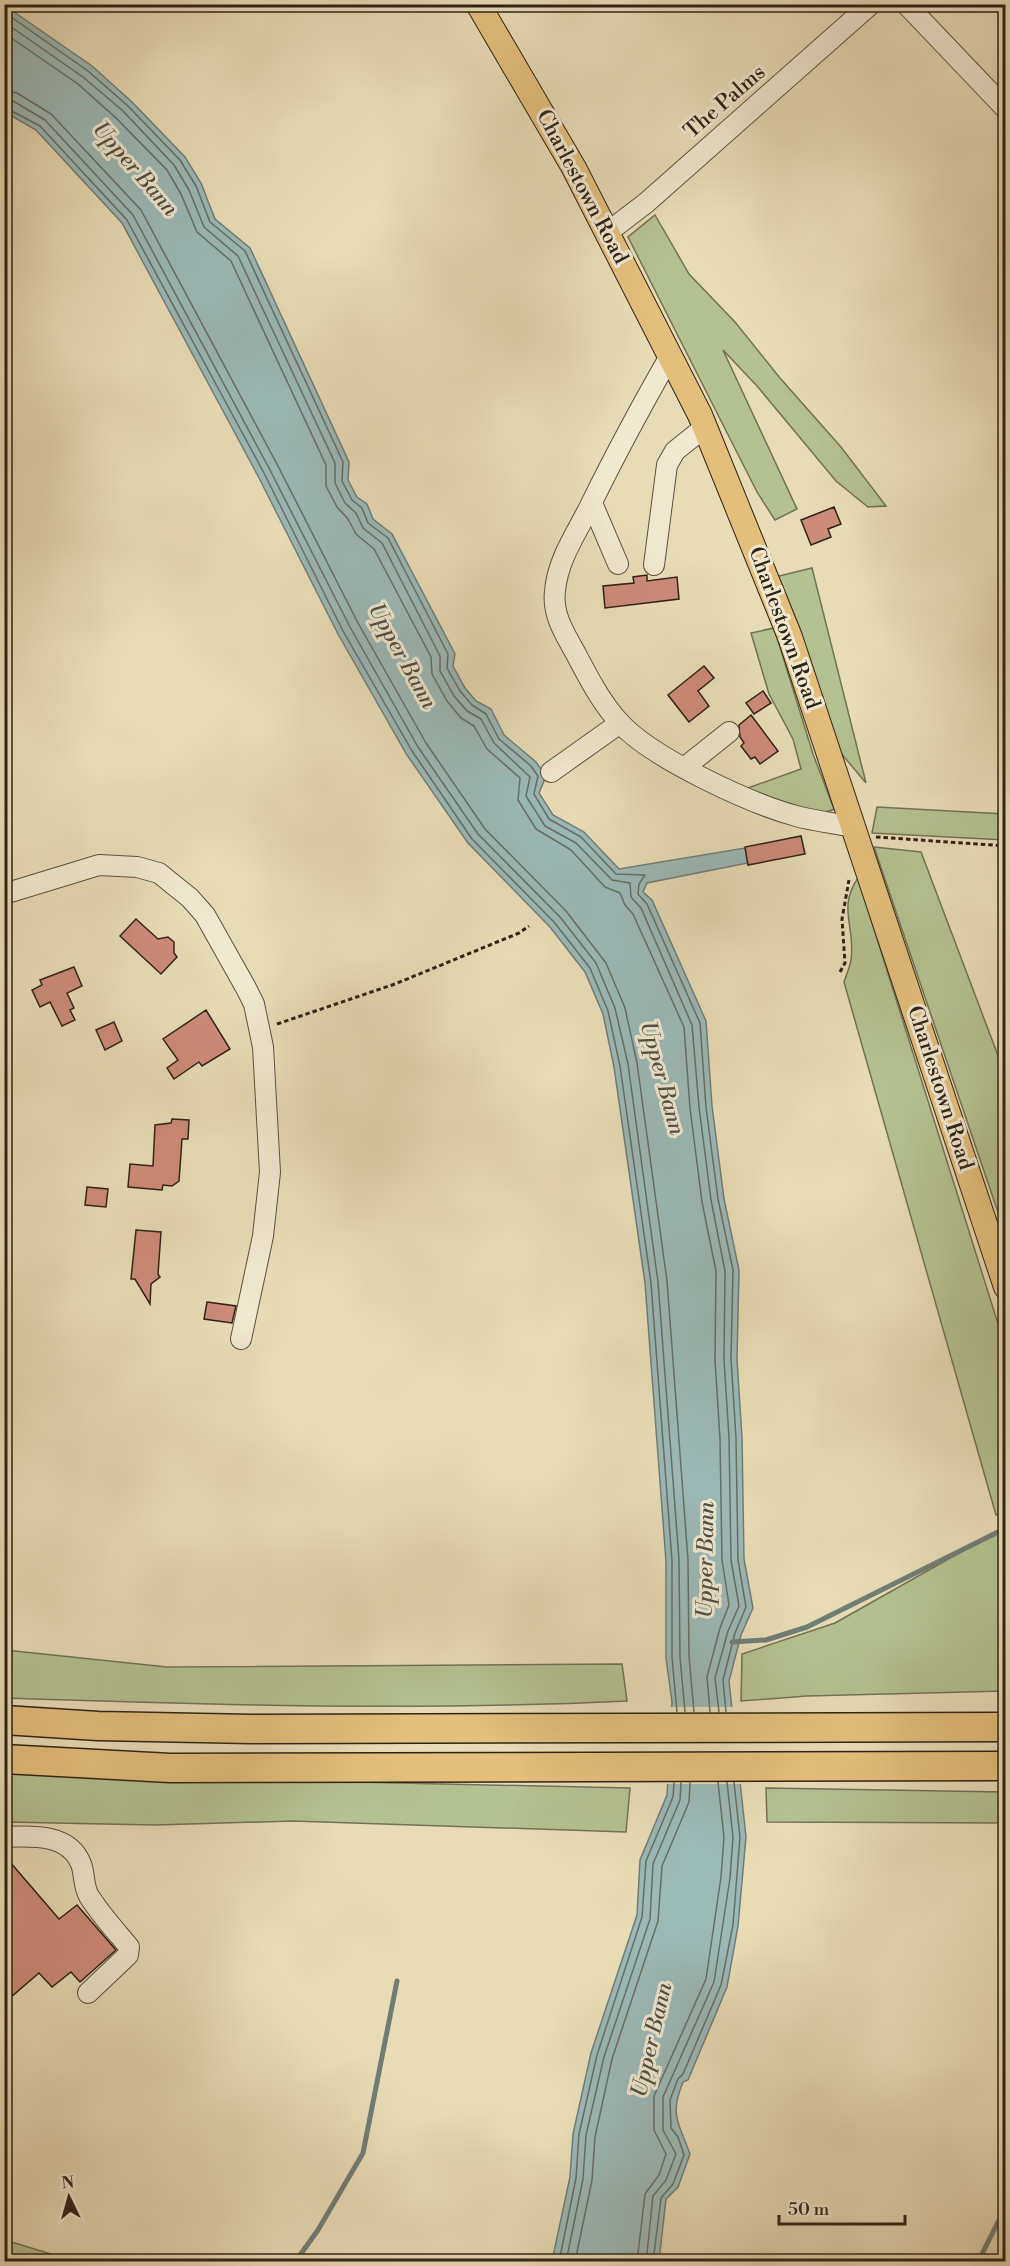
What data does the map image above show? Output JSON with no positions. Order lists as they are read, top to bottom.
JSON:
{
  "streets": {
    "main road": ["Charlestown Road"],
    "street": ["The Palms"]
  },
  "crossings": [
    ["The Palms", "Charlestown Road"]
  ],
  "water": ["Upper Bann"],
  "scale_bar": "50 m",
  "north": "top"
}
